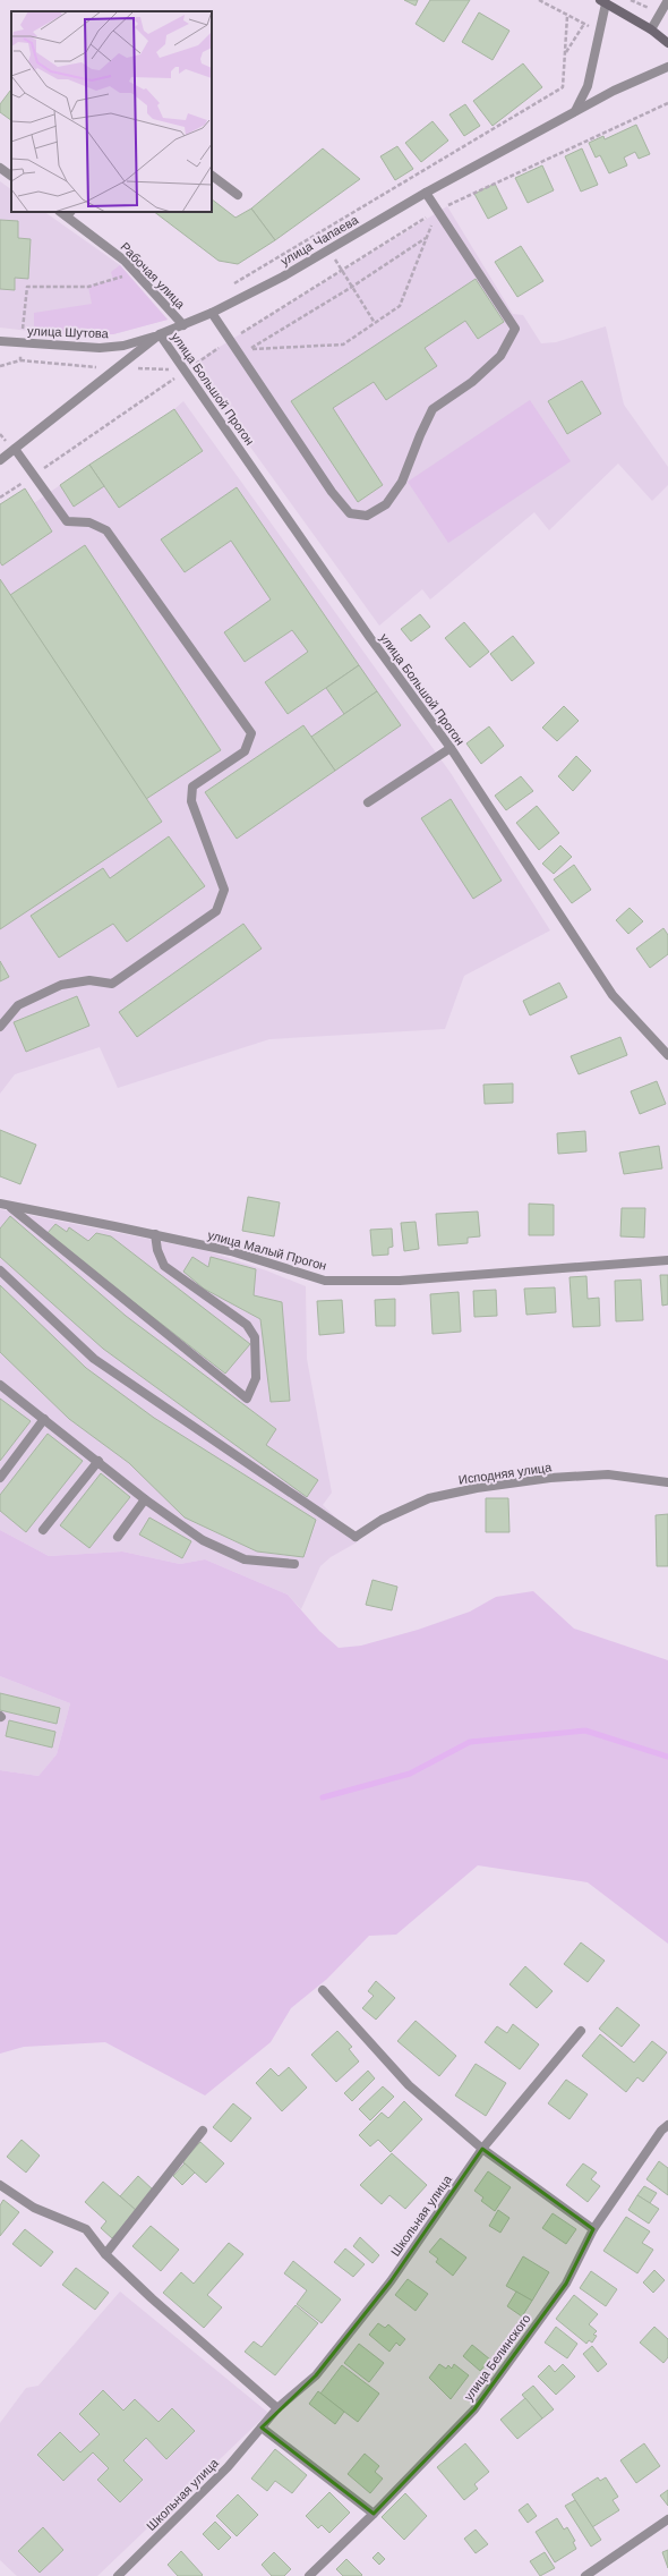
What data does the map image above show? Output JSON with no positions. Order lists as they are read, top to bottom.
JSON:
{
  "streets": {
    "street": [
      "улица Чапаева",
      "Рабочая улица",
      "улица Шутова",
      "улица Большой Прогон",
      "улица Малый Прогон",
      "Исподняя улица",
      "Школьная улица",
      "улица Белинского"
    ]
  },
  "crossings": [
    ["улица Чапаева", "Рабочая улица"],
    ["улица Чапаева", "улица Шутова"],
    ["улица Чапаева", "улица Большой Прогон"],
    ["улица Шутова", "улица Большой Прогон"]
  ]
}
